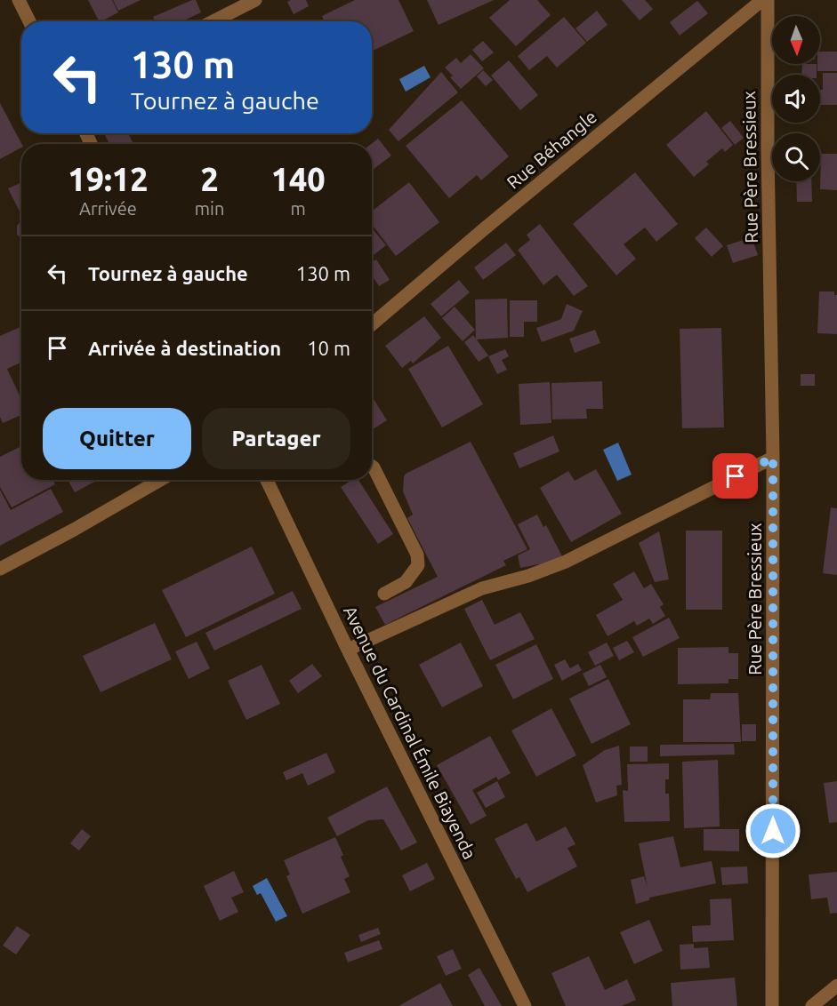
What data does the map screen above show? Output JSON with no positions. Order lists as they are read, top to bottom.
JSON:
{
  "streets": {
    "street": ["Rue Béhangle", "Rue Père Bressieux", "Avenue du Cardinal Émile Biayenda"]
  },
  "north": "bottom",
  "page": {
    "turn": ["130 m", "Tournez à gauche"],
    "eta": [
      "19:12",
      "Arrivée",
      "2",
      "min",
      "140",
      "m"
    ],
    "list": [
      {
        "name": "Tournez à gauche",
        "value": "130 m"
      },
      {
        "name": "Arrivée à destination",
        "value": "10 m"
      }
    ],
    "buttons": ["Quitter", "Partager"]
  }
}
